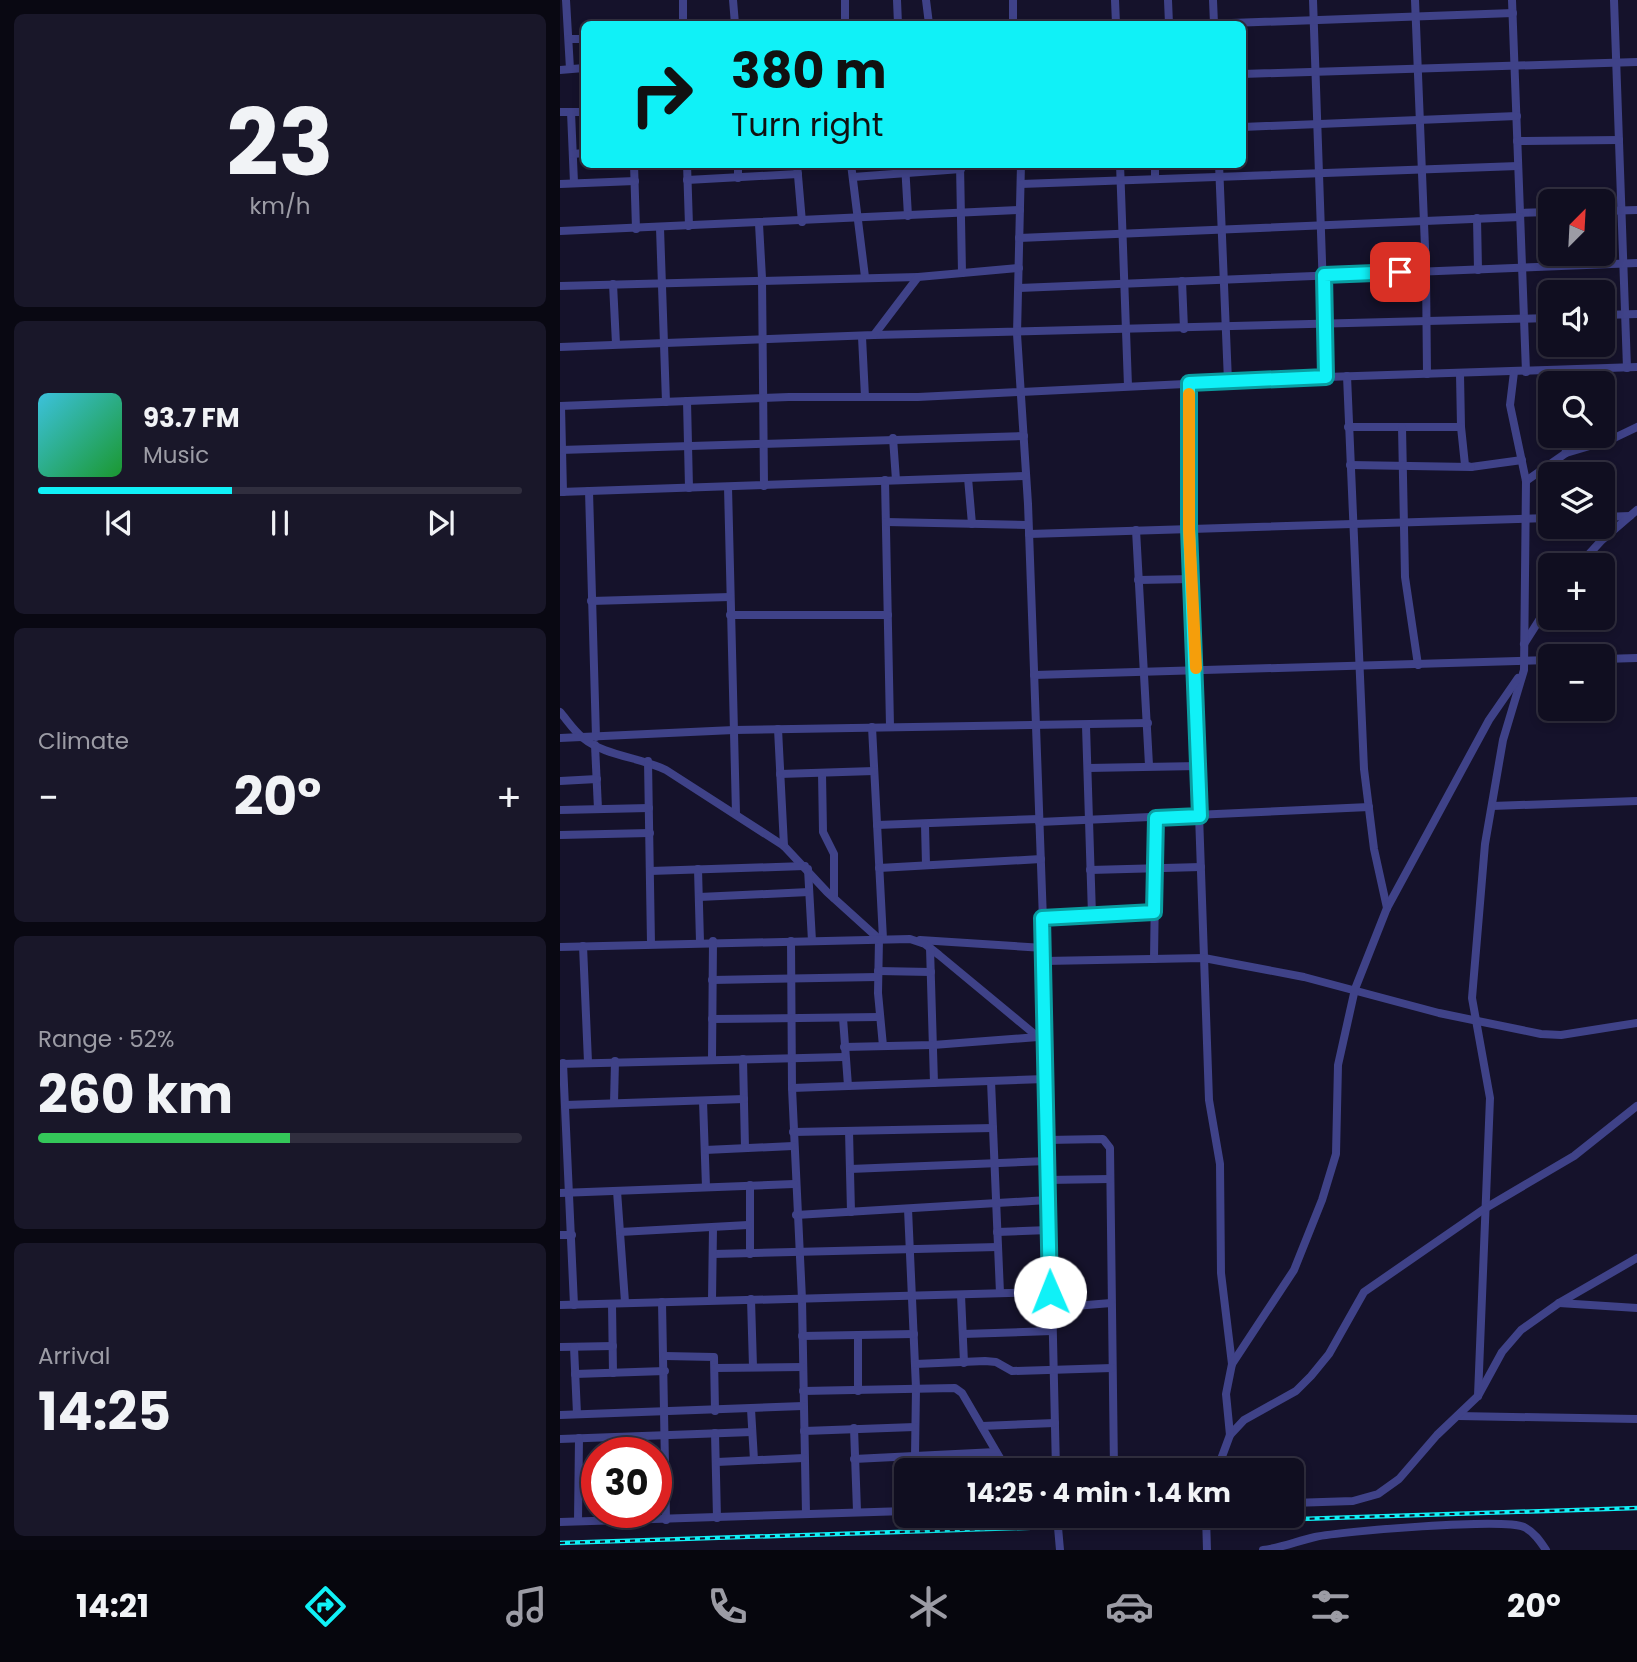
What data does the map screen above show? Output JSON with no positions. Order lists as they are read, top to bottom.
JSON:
{
  "north": "top right",
  "page": {
    "tile": [
      ["23", "km/h"],
      "Climate",
      ["Range · 52%", "260 km"],
      ["Arrival", "14:25"]
    ],
    "turn": ["380 m", "Turn right"],
    "map_buttons": ["+", "−"],
    "song": ["93.7 FM", "Music"],
    "heat": ["−", "20°", "+"],
    "limit": "30",
    "trip": "14:25 · 4 min · 1.4 km",
    "tabs": ["14:21", "20°"]
  }
}
